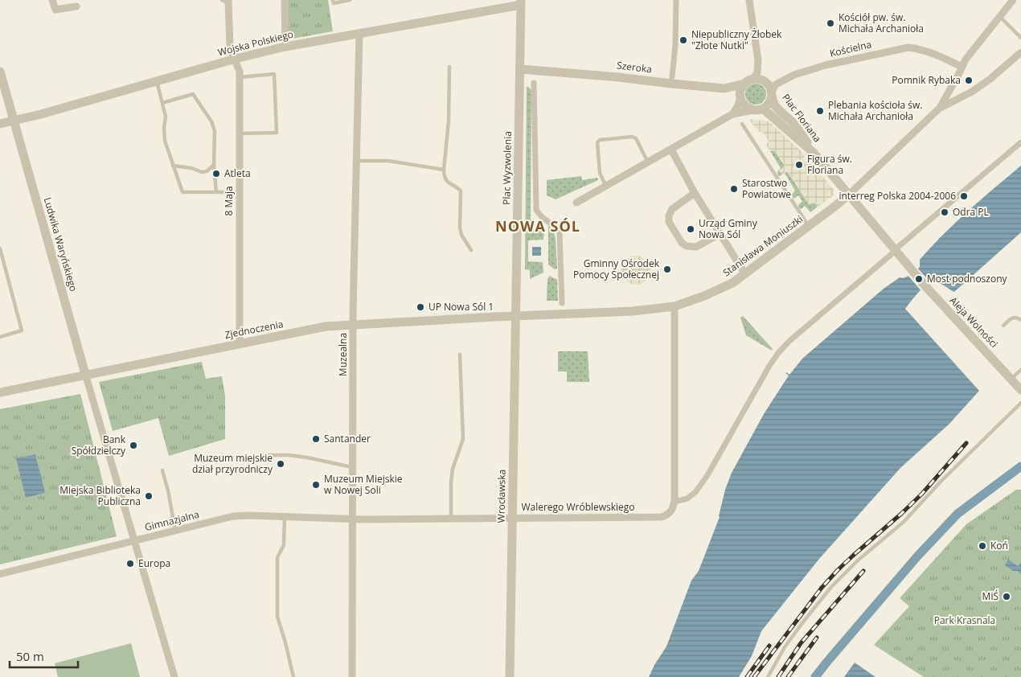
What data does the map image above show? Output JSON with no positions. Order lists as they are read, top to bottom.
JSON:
{
  "streets": {
    "street": [
      "Wojska Polskiego",
      "Kościelna",
      "Szeroka",
      "Plac Floriana",
      "Plac Wyzwolenia",
      "8 Maja",
      "Ludwika Waryńskiego",
      "Stanisława Moniuszki",
      "Aleja Wolności",
      "Zjednoczenia",
      "Muzealna",
      "Wrocławska",
      "Walerego Wróblewskiego",
      "Gimnazjalna"
    ]
  },
  "crossings": [
    ["Wojska Polskiego", "Plac Wyzwolenia"],
    ["Wojska Polskiego", "8 Maja"],
    ["Wojska Polskiego", "Ludwika Waryńskiego"],
    ["Wojska Polskiego", "Muzealna"],
    ["Kościelna", "Szeroka"],
    ["Kościelna", "Plac Floriana"],
    ["Szeroka", "Plac Floriana"],
    ["Szeroka", "Plac Wyzwolenia"],
    ["Plac Floriana", "Stanisława Moniuszki"],
    ["Plac Floriana", "Aleja Wolności"],
    ["Plac Wyzwolenia", "Stanisława Moniuszki"],
    ["Plac Wyzwolenia", "Zjednoczenia"],
    ["Plac Wyzwolenia", "Wrocławska"],
    ["8 Maja", "Zjednoczenia"],
    ["Ludwika Waryńskiego", "Zjednoczenia"],
    ["Stanisława Moniuszki", "Aleja Wolności"],
    ["Stanisława Moniuszki", "Zjednoczenia"],
    ["Stanisława Moniuszki", "Wrocławska"],
    ["Zjednoczenia", "Muzealna"],
    ["Zjednoczenia", "Wrocławska"],
    ["Muzealna", "Walerego Wróblewskiego"],
    ["Muzealna", "Gimnazjalna"],
    ["Wrocławska", "Walerego Wróblewskiego"],
    ["Walerego Wróblewskiego", "Gimnazjalna"]
  ],
  "districts": ["NOWA SÓL"],
  "parks": ["Park Krasnala"],
  "places": [
    "Kościół pw. św. Michała Archanioła",
    "Niepubliczny Żłobek \"Złote Nutki\"",
    "Pomnik Rybaka",
    "Plebania kościoła św. Michała Archanioła",
    "Figura św. Floriana",
    "Atleta",
    "Starostwo Powiatowe",
    "interreg Polska 2004-2006",
    "Odra PL",
    "Urząd Gminy Nowa Sól",
    "Gminny Ośrodek Pomocy Społecznej",
    "Most podnoszony",
    "UP Nowa Sól 1",
    "Santander",
    "Bank Spółdzielczy",
    "Muzeum miejskie dział przyrodniczy",
    "Muzeum Miejskie w Nowej Soli",
    "Miejska Biblioteka Publiczna",
    "Koń",
    "Europa",
    "MiŚ"
  ],
  "scale_bar": "50 m"
}
